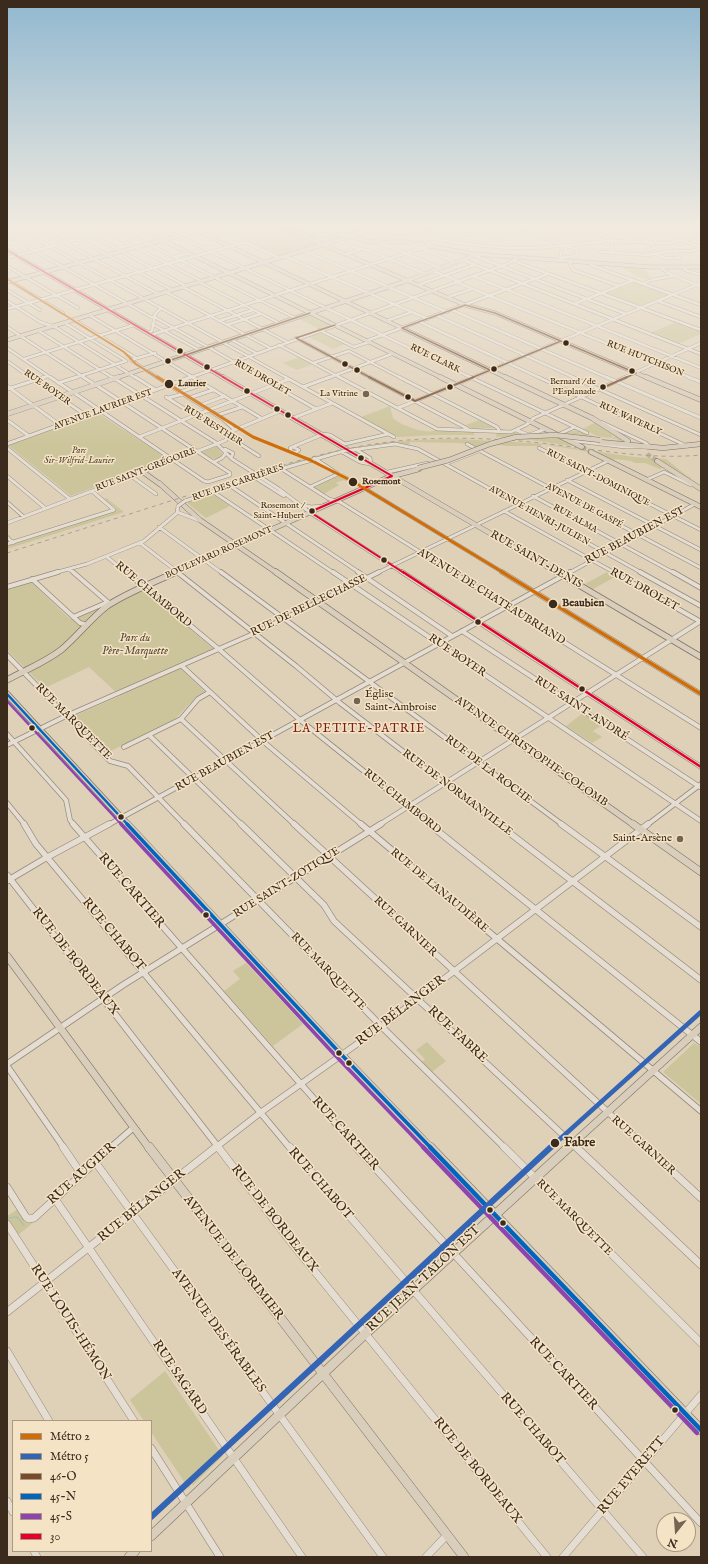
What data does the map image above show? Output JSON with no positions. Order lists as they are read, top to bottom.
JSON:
{
  "streets": {
    "main road": [
      "BOULEVARD ROSEMONT",
      "RUE SAINT-DENIS",
      "AVENUE CHRISTOPHE-COLOMB",
      "AVENUE DE LORIMIER",
      "RUE JEAN-TALON EST"
    ],
    "street": [
      "RUE CLARK",
      "RUE HUTCHISON",
      "RUE DROLET",
      "RUE BOYER",
      "AVENUE LAURIER EST",
      "RUE WAVERLY",
      "RUE RESTHER",
      "RUE SAINT-GRÉGOIRE",
      "RUE SAINT-DOMINIQUE",
      "RUE DES CARRIÈRES",
      "AVENUE DE GASPÉ",
      "AVENUE HENRI-JULIEN",
      "RUE ALMA",
      "RUE BEAUBIEN EST",
      "RUE CHAMBORD",
      "AVENUE DE CHATEAUBRIAND",
      "RUE DE BELLECHASSE",
      "RUE SAINT-ANDRÉ",
      "RUE MARQUETTE",
      "RUE DE LA ROCHE",
      "RUE DE NORMANVILLE",
      "RUE SAINT-ZOTIQUE",
      "RUE CARTIER",
      "RUE DE LANAUDIÈRE",
      "RUE GARNIER",
      "RUE CHABOT",
      "RUE DE BORDEAUX",
      "RUE BÉLANGER",
      "RUE FABRE",
      "RUE AUGIER",
      "RUE LOUIS-HÉMON",
      "AVENUE DES ÉRABLES",
      "RUE SAGARD",
      "RUE EVERETT"
    ]
  },
  "crossings": [
    ["RUE CLARK", "AVENUE LAURIER EST"],
    ["RUE DROLET", "AVENUE LAURIER EST"],
    ["RUE DROLET", "RUE BEAUBIEN EST"],
    ["RUE DROLET", "RUE DE BELLECHASSE"],
    ["RUE DROLET", "RUE SAINT-ZOTIQUE"],
    ["RUE BOYER", "AVENUE LAURIER EST"],
    ["RUE BOYER", "RUE DES CARRIÈRES"],
    ["RUE BOYER", "RUE BEAUBIEN EST"],
    ["RUE BOYER", "BOULEVARD ROSEMONT"],
    ["RUE BOYER", "RUE DE BELLECHASSE"],
    ["RUE BOYER", "RUE SAINT-ZOTIQUE"],
    ["RUE BOYER", "RUE BÉLANGER"],
    ["AVENUE LAURIER EST", "RUE SAINT-DENIS"],
    ["RUE WAVERLY", "BOULEVARD ROSEMONT"],
    ["RUE RESTHER", "RUE SAINT-GRÉGOIRE"],
    ["RUE SAINT-GRÉGOIRE", "RUE SAINT-DENIS"],
    ["RUE SAINT-GRÉGOIRE", "AVENUE CHRISTOPHE-COLOMB"],
    ["RUE SAINT-DOMINIQUE", "RUE BEAUBIEN EST"],
    ["RUE SAINT-DOMINIQUE", "RUE DE BELLECHASSE"],
    ["RUE DES CARRIÈRES", "AVENUE HENRI-JULIEN"],
    ["RUE DES CARRIÈRES", "RUE SAINT-DENIS"],
    ["RUE DES CARRIÈRES", "AVENUE DE CHATEAUBRIAND"],
    ["RUE DES CARRIÈRES", "AVENUE CHRISTOPHE-COLOMB"],
    ["AVENUE DE GASPÉ", "RUE BEAUBIEN EST"],
    ["AVENUE DE GASPÉ", "RUE DE BELLECHASSE"],
    ["AVENUE HENRI-JULIEN", "RUE BEAUBIEN EST"],
    ["AVENUE HENRI-JULIEN", "RUE DE BELLECHASSE"],
    ["RUE ALMA", "RUE BEAUBIEN EST"],
    ["RUE ALMA", "RUE DE BELLECHASSE"],
    ["RUE BEAUBIEN EST", "RUE SAINT-DENIS"],
    ["RUE BEAUBIEN EST", "RUE CHAMBORD"],
    ["RUE BEAUBIEN EST", "AVENUE DE CHATEAUBRIAND"],
    ["RUE BEAUBIEN EST", "RUE SAINT-ANDRÉ"],
    ["RUE BEAUBIEN EST", "RUE MARQUETTE"],
    ["RUE BEAUBIEN EST", "AVENUE CHRISTOPHE-COLOMB"],
    ["RUE BEAUBIEN EST", "RUE DE LA ROCHE"],
    ["RUE BEAUBIEN EST", "RUE DE NORMANVILLE"],
    ["RUE BEAUBIEN EST", "RUE CARTIER"],
    ["RUE BEAUBIEN EST", "RUE DE LANAUDIÈRE"],
    ["RUE BEAUBIEN EST", "RUE GARNIER"],
    ["RUE BEAUBIEN EST", "RUE CHABOT"],
    ["RUE BEAUBIEN EST", "RUE DE BORDEAUX"],
    ["RUE BEAUBIEN EST", "RUE FABRE"],
    ["BOULEVARD ROSEMONT", "RUE SAINT-DENIS"],
    ["BOULEVARD ROSEMONT", "RUE CHAMBORD"],
    ["BOULEVARD ROSEMONT", "AVENUE DE CHATEAUBRIAND"],
    ["BOULEVARD ROSEMONT", "RUE MARQUETTE"],
    ["BOULEVARD ROSEMONT", "AVENUE CHRISTOPHE-COLOMB"],
    ["BOULEVARD ROSEMONT", "RUE DE LA ROCHE"],
    ["BOULEVARD ROSEMONT", "RUE DE NORMANVILLE"],
    ["RUE SAINT-DENIS", "RUE DE BELLECHASSE"],
    ["RUE SAINT-DENIS", "RUE SAINT-ZOTIQUE"],
    ["RUE CHAMBORD", "RUE DE BELLECHASSE"],
    ["RUE CHAMBORD", "RUE SAINT-ZOTIQUE"],
    ["RUE CHAMBORD", "RUE BÉLANGER"],
    ["RUE CHAMBORD", "RUE JEAN-TALON EST"],
    ["AVENUE DE CHATEAUBRIAND", "RUE DE BELLECHASSE"],
    ["AVENUE DE CHATEAUBRIAND", "RUE SAINT-ZOTIQUE"],
    ["RUE DE BELLECHASSE", "RUE MARQUETTE"],
    ["RUE DE BELLECHASSE", "AVENUE CHRISTOPHE-COLOMB"],
    ["RUE DE BELLECHASSE", "RUE DE LA ROCHE"],
    ["RUE DE BELLECHASSE", "RUE DE NORMANVILLE"],
    ["RUE DE BELLECHASSE", "RUE CARTIER"],
    ["RUE DE BELLECHASSE", "RUE DE LANAUDIÈRE"],
    ["RUE SAINT-ANDRÉ", "RUE SAINT-ZOTIQUE"],
    ["RUE SAINT-ANDRÉ", "RUE BÉLANGER"],
    ["RUE MARQUETTE", "RUE SAINT-ZOTIQUE"],
    ["RUE MARQUETTE", "RUE BÉLANGER"],
    ["RUE MARQUETTE", "RUE JEAN-TALON EST"],
    ["AVENUE CHRISTOPHE-COLOMB", "RUE SAINT-ZOTIQUE"],
    ["AVENUE CHRISTOPHE-COLOMB", "RUE BÉLANGER"],
    ["RUE DE LA ROCHE", "RUE SAINT-ZOTIQUE"],
    ["RUE DE LA ROCHE", "RUE BÉLANGER"],
    ["RUE DE NORMANVILLE", "RUE SAINT-ZOTIQUE"],
    ["RUE DE NORMANVILLE", "RUE BÉLANGER"],
    ["RUE SAINT-ZOTIQUE", "RUE CARTIER"],
    ["RUE SAINT-ZOTIQUE", "RUE DE LANAUDIÈRE"],
    ["RUE SAINT-ZOTIQUE", "RUE GARNIER"],
    ["RUE SAINT-ZOTIQUE", "RUE CHABOT"],
    ["RUE SAINT-ZOTIQUE", "RUE DE BORDEAUX"],
    ["RUE SAINT-ZOTIQUE", "RUE FABRE"],
    ["RUE SAINT-ZOTIQUE", "AVENUE DE LORIMIER"],
    ["RUE CARTIER", "RUE BÉLANGER"],
    ["RUE CARTIER", "RUE JEAN-TALON EST"],
    ["RUE CARTIER", "RUE EVERETT"],
    ["RUE DE LANAUDIÈRE", "RUE BÉLANGER"],
    ["RUE DE LANAUDIÈRE", "RUE JEAN-TALON EST"],
    ["RUE GARNIER", "RUE BÉLANGER"],
    ["RUE GARNIER", "RUE JEAN-TALON EST"],
    ["RUE CHABOT", "RUE BÉLANGER"],
    ["RUE CHABOT", "RUE JEAN-TALON EST"],
    ["RUE CHABOT", "RUE EVERETT"],
    ["RUE DE BORDEAUX", "RUE BÉLANGER"],
    ["RUE DE BORDEAUX", "RUE JEAN-TALON EST"],
    ["RUE BÉLANGER", "RUE FABRE"],
    ["RUE BÉLANGER", "AVENUE DE LORIMIER"],
    ["RUE BÉLANGER", "RUE LOUIS-HÉMON"],
    ["RUE BÉLANGER", "AVENUE DES ÉRABLES"],
    ["RUE BÉLANGER", "RUE SAGARD"],
    ["RUE FABRE", "RUE JEAN-TALON EST"],
    ["RUE AUGIER", "AVENUE DE LORIMIER"],
    ["RUE AUGIER", "AVENUE DES ÉRABLES"],
    ["RUE AUGIER", "RUE SAGARD"],
    ["AVENUE DE LORIMIER", "RUE JEAN-TALON EST"],
    ["RUE JEAN-TALON EST", "AVENUE DES ÉRABLES"],
    ["RUE JEAN-TALON EST", "RUE SAGARD"]
  ],
  "districts": ["LA PETITE-PATRIE"],
  "parks": ["Parc Sir-Wilfrid-Laurier", "Parc du Père-Marquette"],
  "places": [
    "Laurier",
    "Bernard / de l'Esplanade",
    "La Vitrine",
    "Rosemont",
    "Rosemont / Saint-Hubert",
    "Beaubien",
    "Église Saint-Ambroise",
    "Saint-Arsène",
    "Fabre"
  ],
  "lines": [
    "metro line 2",
    "transit line 30",
    "transit line 46-O",
    "transit line 45-N",
    "transit line 45-S",
    "metro line 5"
  ],
  "legend": [
    "Métro 2",
    "Métro 5",
    "46-O",
    "45-N",
    "45-S",
    "30"
  ],
  "north": "bottom"
}
